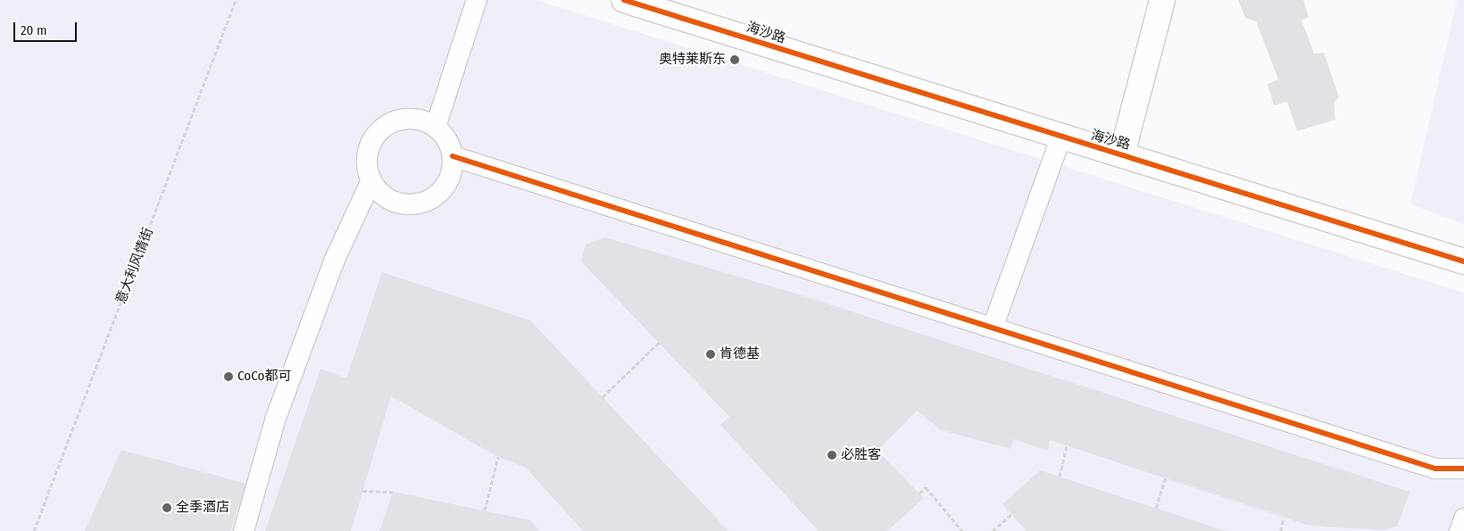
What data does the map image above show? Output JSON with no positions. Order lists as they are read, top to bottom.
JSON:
{
  "streets": {
    "street": ["海沙路"],
    "path": ["意大利风情街"]
  },
  "places": [
    "奥特莱斯东",
    "肯德基",
    "CoCo都可",
    "必胜客",
    "全季酒店"
  ],
  "scale_bar": "20 m"
}
